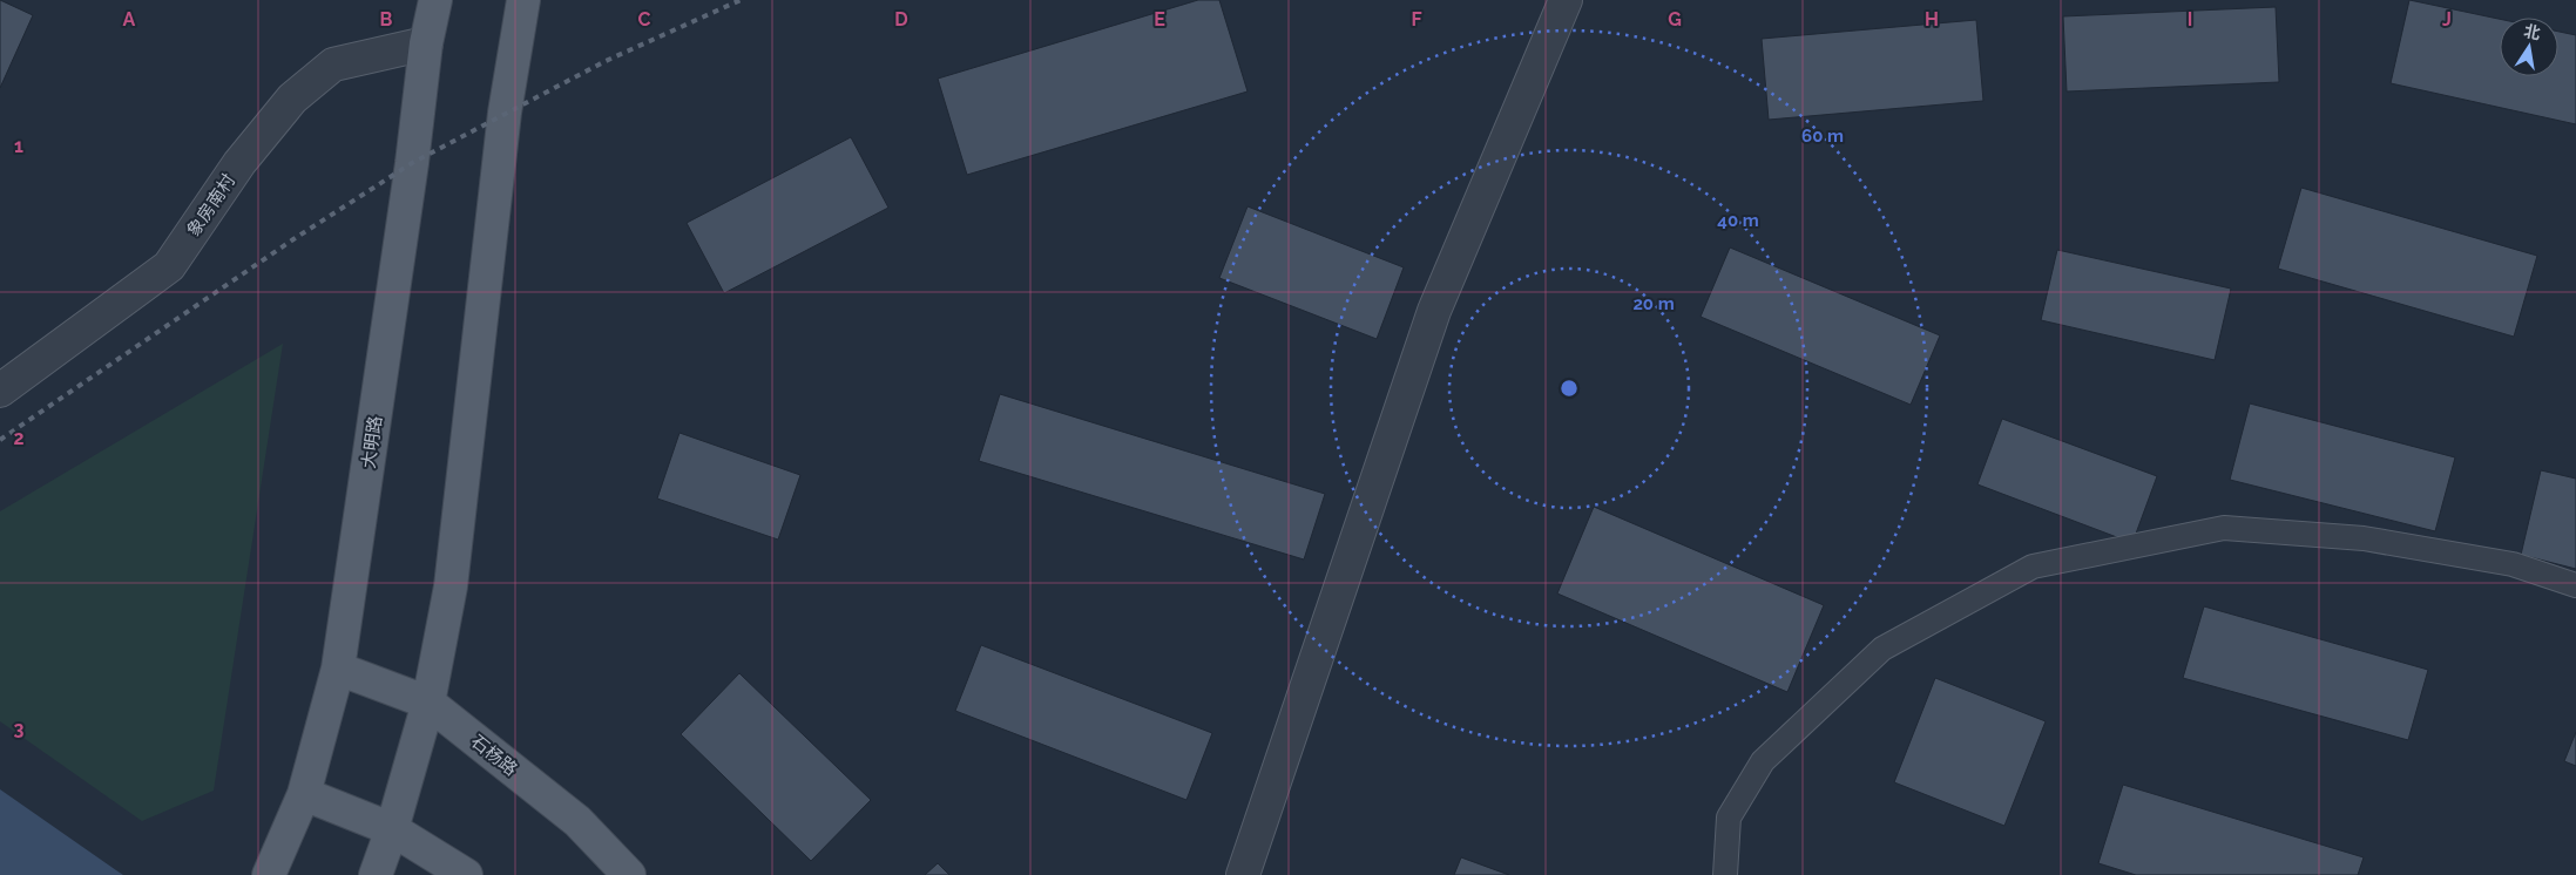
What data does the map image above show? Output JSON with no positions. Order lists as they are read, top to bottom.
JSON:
{
  "streets": {
    "main road": ["大明路", "石杨路"],
    "street": ["象房南村"]
  },
  "crossings": [
    ["象房南村", "大明路"],
    ["大明路", "石杨路"]
  ],
  "north": "top",
  "grid": {
    "columns": [
      "A",
      "B",
      "C",
      "D",
      "E",
      "F",
      "G",
      "H",
      "I",
      "J"
    ],
    "rows": ["1", "2", "3"]
  },
  "rings": ["60 m", "40 m", "20 m"]
}
